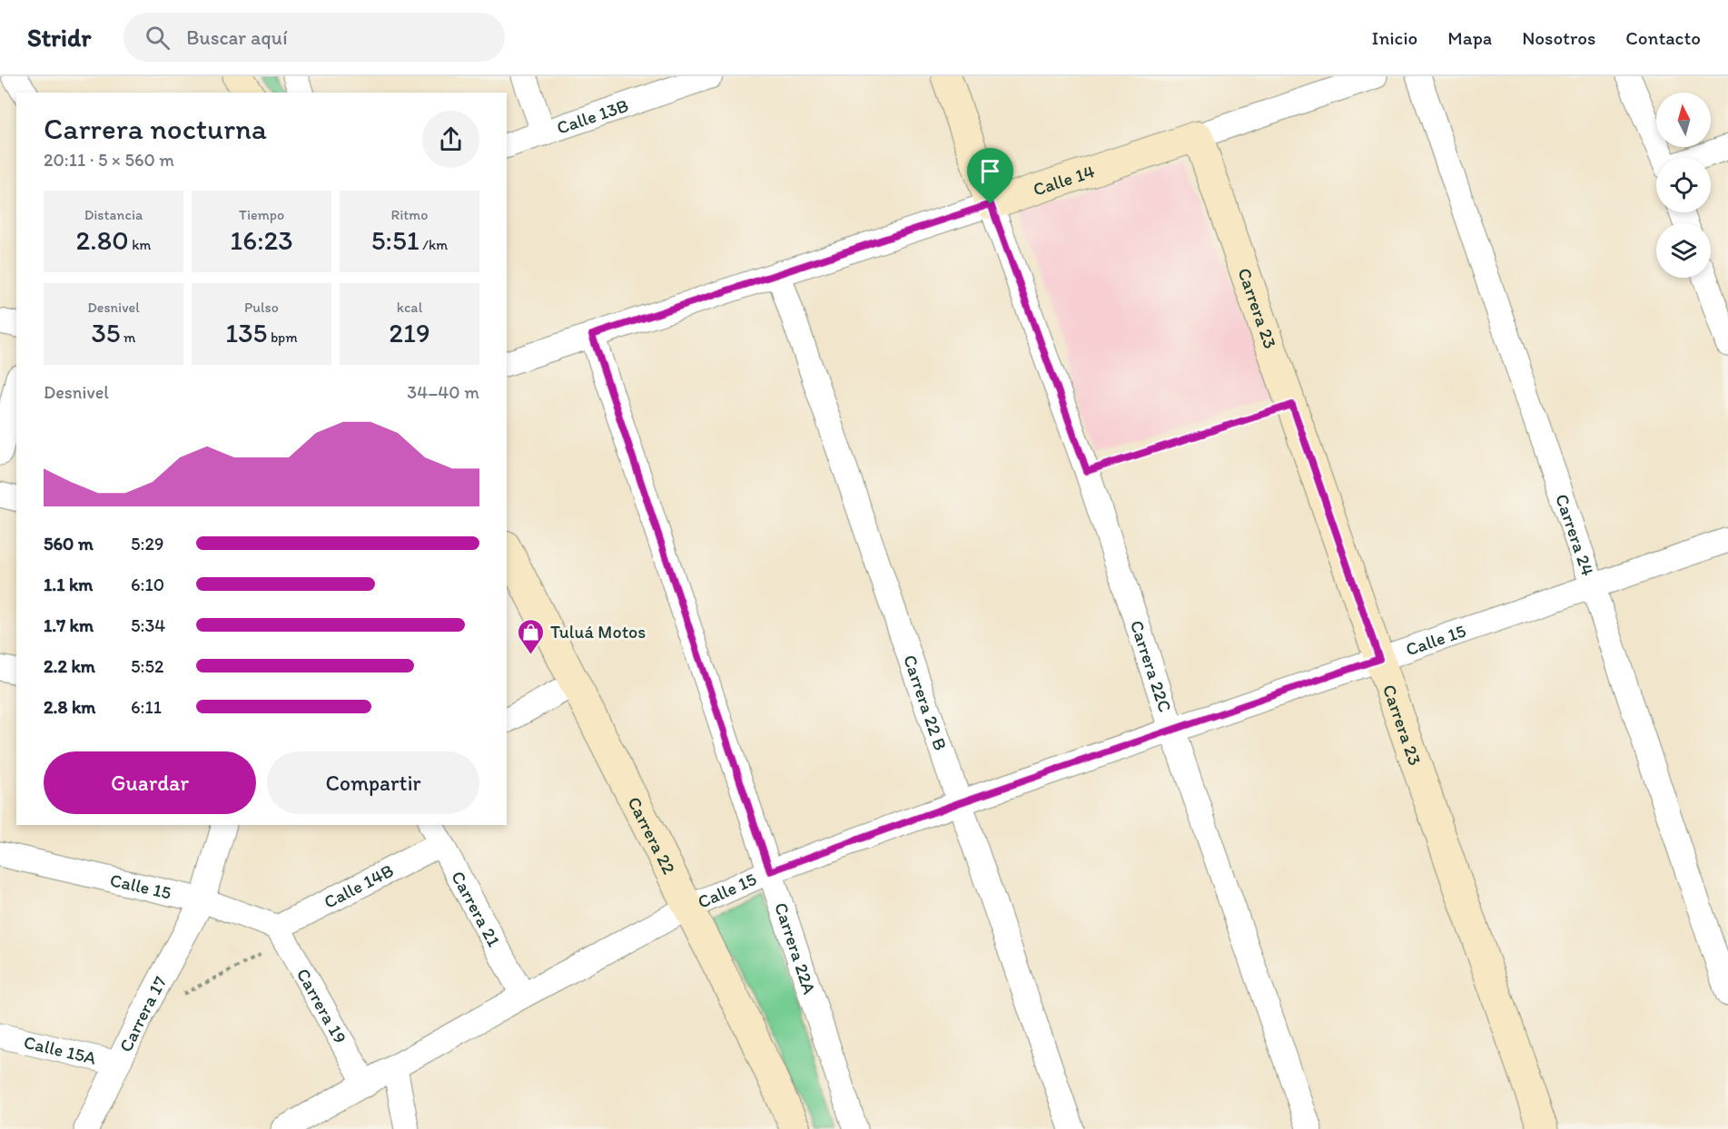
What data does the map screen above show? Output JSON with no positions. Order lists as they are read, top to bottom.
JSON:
{
  "streets": {
    "street": [
      "Calle 13B",
      "Calle 14",
      "Carrera 23",
      "Carrera 24",
      "Calle 15",
      "Carrera 22C",
      "Carrera 22 B",
      "Carrera 22",
      "Calle 14B",
      "Carrera 21",
      "Carrera 22A",
      "Carrera 19",
      "Carrera 17",
      "Calle 15A"
    ]
  },
  "crossings": [
    ["Calle 14", "Carrera 23"],
    ["Calle 14", "Carrera 22C"],
    ["Calle 14", "Carrera 22 B"],
    ["Calle 14", "Carrera 22A"],
    ["Carrera 23", "Calle 15"],
    ["Carrera 24", "Calle 15"],
    ["Calle 15", "Carrera 22C"],
    ["Calle 15", "Carrera 22 B"],
    ["Calle 15", "Carrera 22"],
    ["Calle 15", "Calle 14B"],
    ["Calle 15", "Carrera 21"],
    ["Calle 15", "Carrera 22A"],
    ["Calle 15", "Carrera 19"],
    ["Calle 15", "Carrera 17"],
    ["Calle 14B", "Carrera 21"],
    ["Calle 14B", "Carrera 19"],
    ["Carrera 17", "Calle 15A"]
  ],
  "places": {
    "shop": ["Tuluá Motos"]
  },
  "north": "top",
  "page": {
    "header": "Stridr",
    "search": "Buscar aquí",
    "nav": [
      "Inicio",
      "Mapa",
      "Nosotros",
      "Contacto"
    ],
    "heading": ["Carrera nocturna", "20:11 · 5 × 560 m"],
    "stats": [
      ["Distancia", "2.80 km"],
      ["Tiempo", "16:23"],
      ["Ritmo", "5:51 /km"],
      ["Desnivel", "35 m"],
      ["Pulso", "135 bpm"],
      ["kcal", "219"]
    ],
    "chart": ["Desnivel", "34–40 m"],
    "list": [
      {
        "name": "560 m",
        "note": "5:29"
      },
      {
        "name": "1.1 km",
        "note": "6:10"
      },
      {
        "name": "1.7 km",
        "note": "5:34"
      },
      {
        "name": "2.2 km",
        "note": "5:52"
      },
      {
        "name": "2.8 km",
        "note": "6:11"
      }
    ],
    "buttons": ["Guardar", "Compartir"]
  }
}
